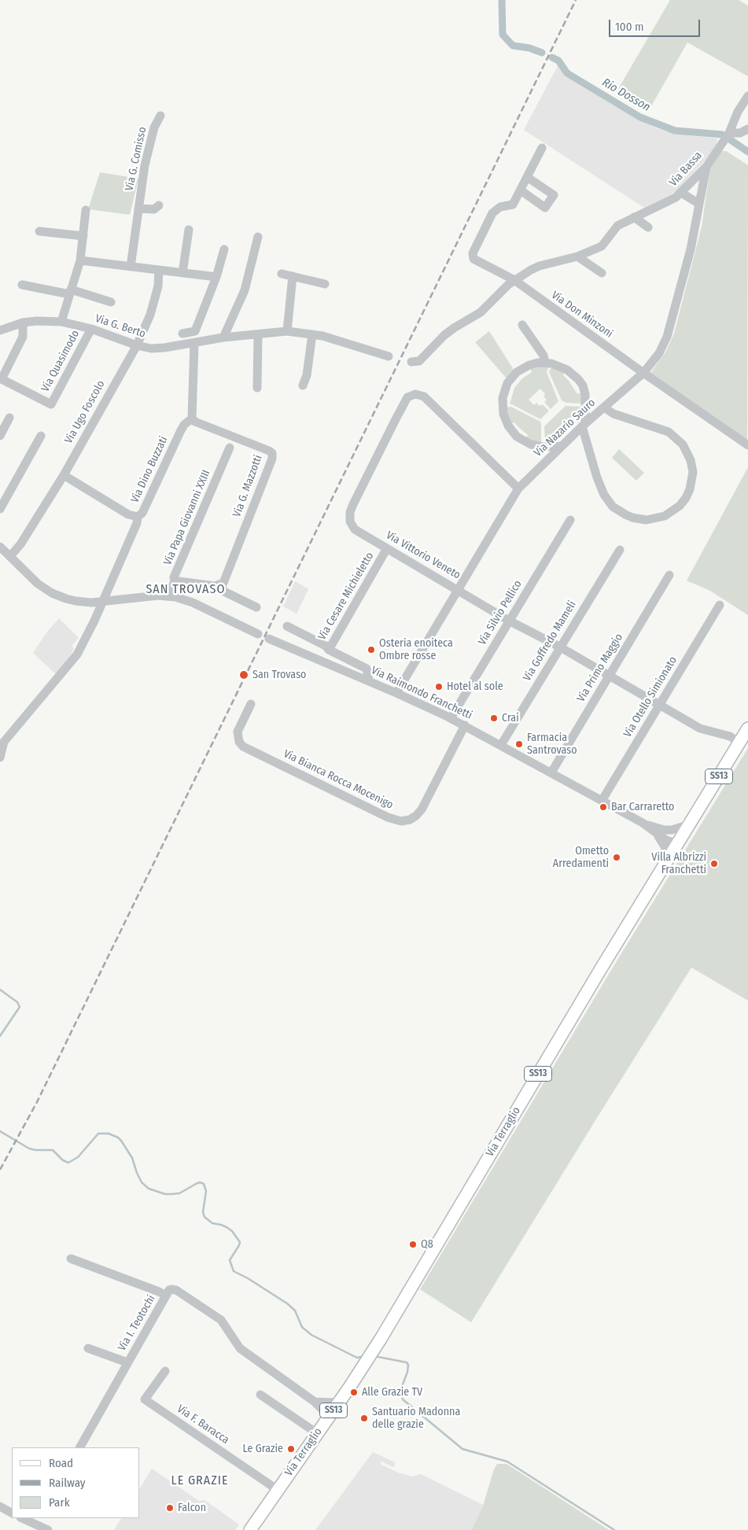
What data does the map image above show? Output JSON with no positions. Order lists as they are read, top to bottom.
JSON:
{
  "streets": {
    "main road": ["SS13", "Via Terraglio"],
    "street": [
      "Via G. Comisso",
      "Via Bassa",
      "Via Don Minzoni",
      "Via G. Berto",
      "Via Quasimodo",
      "Via Ugo Foscolo",
      "Via Nazario Sauro",
      "Via Dino Buzzati",
      "Via G. Mazzotti",
      "Via Papa Giovanni XXIII",
      "Via Vittorio Veneto",
      "Via Cesare Michieletto",
      "Via Silvio Pellico",
      "Via Goffredo Mameli",
      "Via Primo Maggio",
      "Via Raimondo Franchetti",
      "Via Otello Simionato",
      "Via Bianca Rocca Mocenigo",
      "Via I. Teotochi",
      "Via F. Baracca"
    ]
  },
  "crossings": [
    ["Via Bassa", "Via Don Minzoni"],
    ["Via Bassa", "Via Nazario Sauro"],
    ["Via Don Minzoni", "Via Nazario Sauro"],
    ["Via G. Berto", "Via Quasimodo"],
    ["Via G. Berto", "Via Ugo Foscolo"],
    ["Via Nazario Sauro", "Via Vittorio Veneto"],
    ["Via Nazario Sauro", "Via Raimondo Franchetti"],
    ["Via Dino Buzzati", "Via G. Mazzotti"],
    ["Via Vittorio Veneto", "Via Cesare Michieletto"],
    ["Via Vittorio Veneto", "Via Silvio Pellico"],
    ["Via Vittorio Veneto", "Via Goffredo Mameli"],
    ["Via Vittorio Veneto", "Via Primo Maggio"],
    ["Via Vittorio Veneto", "Via Otello Simionato"],
    ["Via Vittorio Veneto", "Via Terraglio"],
    ["Via Cesare Michieletto", "Via Raimondo Franchetti"],
    ["Via Silvio Pellico", "Via Raimondo Franchetti"],
    ["Via Goffredo Mameli", "Via Raimondo Franchetti"],
    ["Via Primo Maggio", "Via Raimondo Franchetti"],
    ["Via Raimondo Franchetti", "Via Otello Simionato"],
    ["Via Raimondo Franchetti", "Via Bianca Rocca Mocenigo"],
    ["Via Raimondo Franchetti", "Via Terraglio"],
    ["Via Terraglio", "Via I. Teotochi"],
    ["Via Terraglio", "Via F. Baracca"]
  ],
  "districts": ["SAN TROVASO", "LE GRAZIE"],
  "water": ["Rio Dosson"],
  "places": [
    "Osteria enoiteca Ombre rosse",
    "San Trovaso",
    "Hotel al sole",
    "Crai",
    "Farmacia Santrovaso",
    "Bar Carraretto",
    "Ometto Arredamenti",
    "Villa Albrizzi Franchetti",
    "Q8",
    "Alle Grazie TV",
    "Santuario Madonna delle grazie",
    "Le Grazie",
    "Falcon"
  ],
  "legend": ["Road", "Railway", "Park"],
  "scale_bar": "100 m"
}
